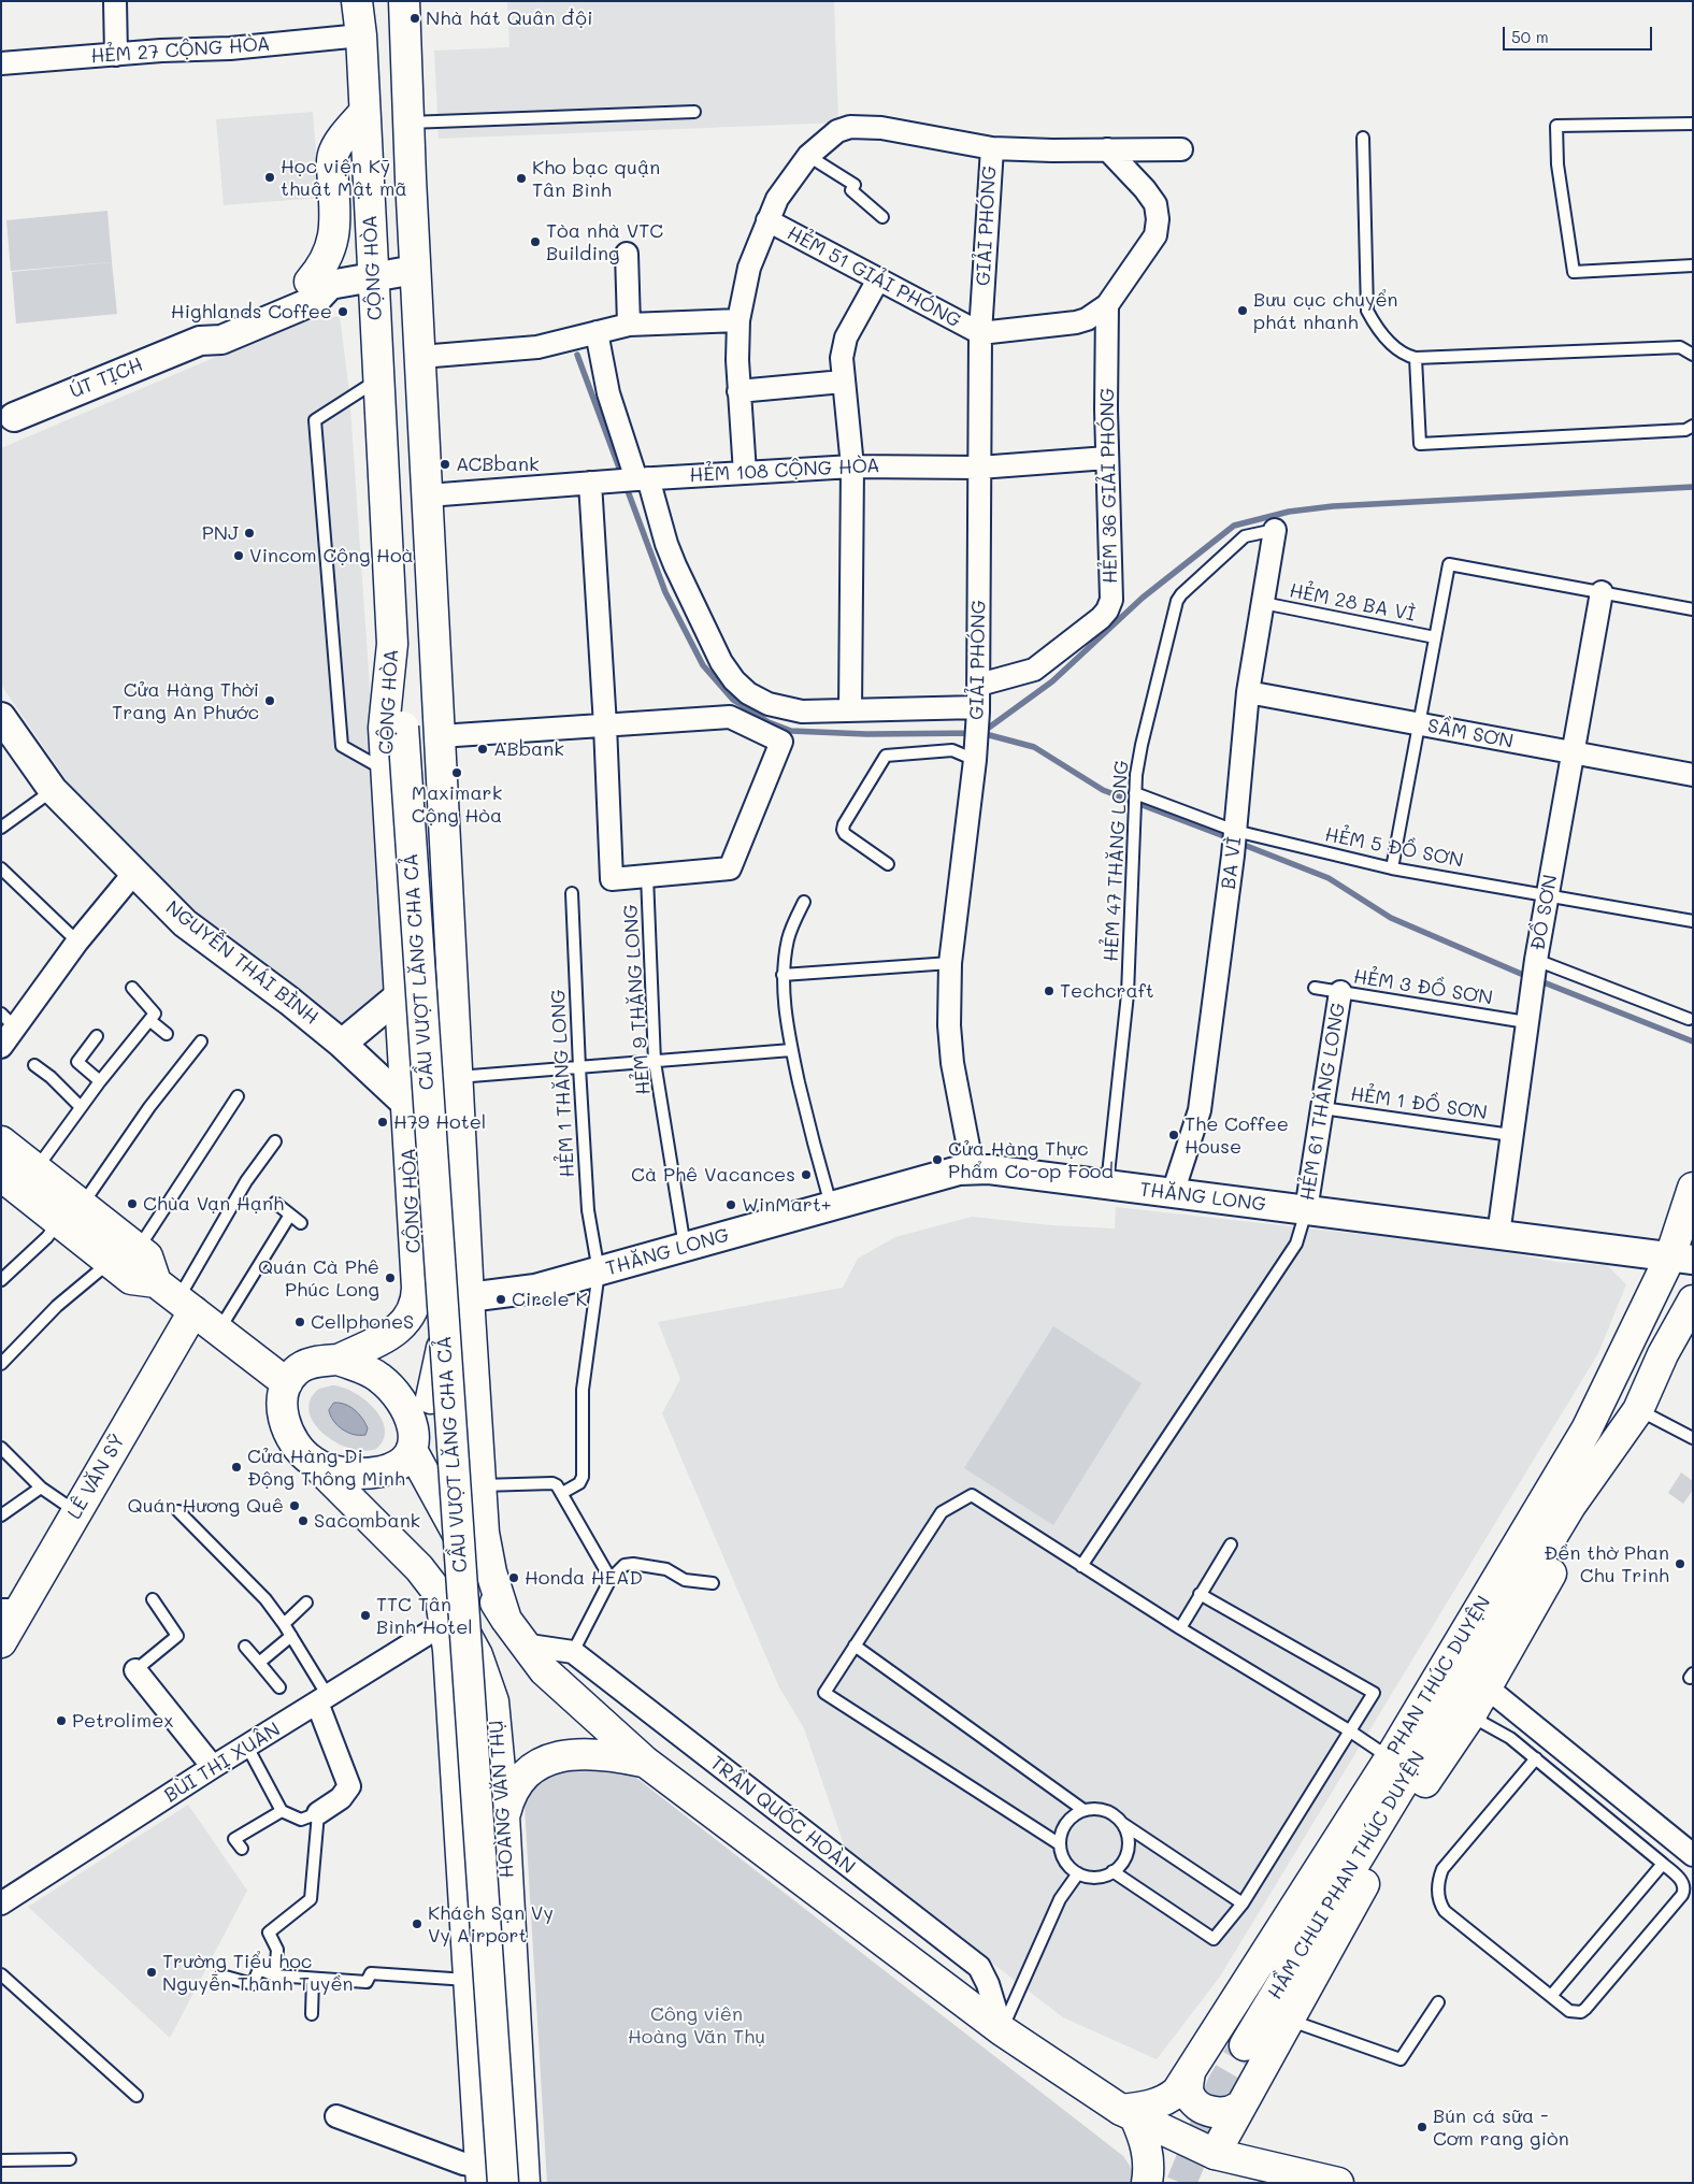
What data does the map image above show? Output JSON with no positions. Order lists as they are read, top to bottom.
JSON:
{
  "streets": {
    "main road": [
      "CỘNG HÒA",
      "CẦU VƯỢT LĂNG CHA CẢ",
      "LÊ VĂN SỸ",
      "PHAN THÚC DUYỆN",
      "HOÀNG VĂN THỤ",
      "TRẦN QUỐC HOÀN",
      "HẦM CHUI PHAN THÚC DUYỆN"
    ],
    "street": [
      "HẺM 27 CỘNG HÒA",
      "GIẢI PHÓNG",
      "HẺM 51 GIẢI PHÓNG",
      "ÚT TỊCH",
      "HẺM 108 CỘNG HÒA",
      "HẺM 36 GIẢI PHÓNG",
      "SẦM SƠN",
      "BA VÌ",
      "ĐỒ SƠN",
      "NGUYỄN THÁI BÌNH",
      "HẺM 61 THĂNG LONG",
      "THĂNG LONG",
      "BÙI THỊ XUÂN"
    ],
    "lane": [
      "HẺM 28 BA VÌ",
      "HẺM 5 ĐỒ SƠN",
      "HẺM 47 THĂNG LONG",
      "HẺM 3 ĐỒ SƠN",
      "HẺM 9 THĂNG LONG",
      "HẺM 1 THĂNG LONG",
      "HẺM 1 ĐỒ SƠN"
    ]
  },
  "crossings": [
    ["HẺM 27 CỘNG HÒA", "CỘNG HÒA"],
    ["GIẢI PHÓNG", "HẺM 51 GIẢI PHÓNG"],
    ["GIẢI PHÓNG", "HẺM 108 CỘNG HÒA"],
    ["GIẢI PHÓNG", "HẺM 36 GIẢI PHÓNG"],
    ["GIẢI PHÓNG", "THĂNG LONG"],
    ["CỘNG HÒA", "ÚT TỊCH"],
    ["CỘNG HÒA", "NGUYỄN THÁI BÌNH"],
    ["CỘNG HÒA", "CẦU VƯỢT LĂNG CHA CẢ"],
    ["CỘNG HÒA", "HOÀNG VĂN THỤ"],
    ["CỘNG HÒA", "TRẦN QUỐC HOÀN"],
    ["HẺM 51 GIẢI PHÓNG", "HẺM 108 CỘNG HÒA"],
    ["HẺM 108 CỘNG HÒA", "HẺM 36 GIẢI PHÓNG"],
    ["HẺM 28 BA VÌ", "BA VÌ"],
    ["SẦM SƠN", "BA VÌ"],
    ["SẦM SƠN", "ĐỒ SƠN"],
    ["HẺM 5 ĐỒ SƠN", "HẺM 47 THĂNG LONG"],
    ["HẺM 5 ĐỒ SƠN", "BA VÌ"],
    ["HẺM 5 ĐỒ SƠN", "ĐỒ SƠN"],
    ["HẺM 47 THĂNG LONG", "BA VÌ"],
    ["HẺM 47 THĂNG LONG", "THĂNG LONG"],
    ["BA VÌ", "THĂNG LONG"],
    ["ĐỒ SƠN", "HẺM 3 ĐỒ SƠN"],
    ["ĐỒ SƠN", "HẺM 1 ĐỒ SƠN"],
    ["ĐỒ SƠN", "THĂNG LONG"],
    ["CẦU VƯỢT LĂNG CHA CẢ", "HOÀNG VĂN THỤ"],
    ["HẺM 3 ĐỒ SƠN", "HẺM 61 THĂNG LONG"],
    ["HẺM 9 THĂNG LONG", "THĂNG LONG"],
    ["HẺM 1 THĂNG LONG", "THĂNG LONG"],
    ["HẺM 61 THĂNG LONG", "HẺM 1 ĐỒ SƠN"],
    ["HẺM 61 THĂNG LONG", "THĂNG LONG"],
    ["THĂNG LONG", "PHAN THÚC DUYỆN"],
    ["PHAN THÚC DUYỆN", "TRẦN QUỐC HOÀN"],
    ["BÙI THỊ XUÂN", "HOÀNG VĂN THỤ"],
    ["HOÀNG VĂN THỤ", "TRẦN QUỐC HOÀN"]
  ],
  "parks": ["Công viên Hoàng Văn Thụ"],
  "places": [
    "Nhà hát Quân đội",
    "Học viện Kỹ thuật Mật mã",
    "Kho bạc quận Tân Bình",
    "Tòa nhà VTC Building",
    "Bưu cục chuyển phát nhanh",
    "Highlands Coffee",
    "ACBbank",
    "PNJ",
    "Vincom Cộng Hoà",
    "Cửa Hàng Thời Trang An Phước",
    "ABbank",
    "Maximark Cộng Hòa",
    "Techcraft",
    "H79 Hotel",
    "The Coffee House",
    "Cửa Hàng Thực Phẩm Co-op Food",
    "Cà Phê Vacances",
    "Chùa Vạn Hạnh",
    "WinMart+",
    "Quán Cà Phê Phúc Long",
    "Circle K",
    "CellphoneS",
    "Cửa Hàng Di Động Thông Minh",
    "Quán Hương Quê",
    "Sacombank",
    "Đền thờ Phan Chu Trinh",
    "Honda HEAD",
    "TTC Tân Bình Hotel",
    "Petrolimex",
    "Khách Sạn Vy Vy Airport",
    "Trường Tiểu học Nguyễn Thanh Tuyền",
    "Bún cá sữa - Cơm rang giòn"
  ],
  "scale_bar": "50 m"
}
